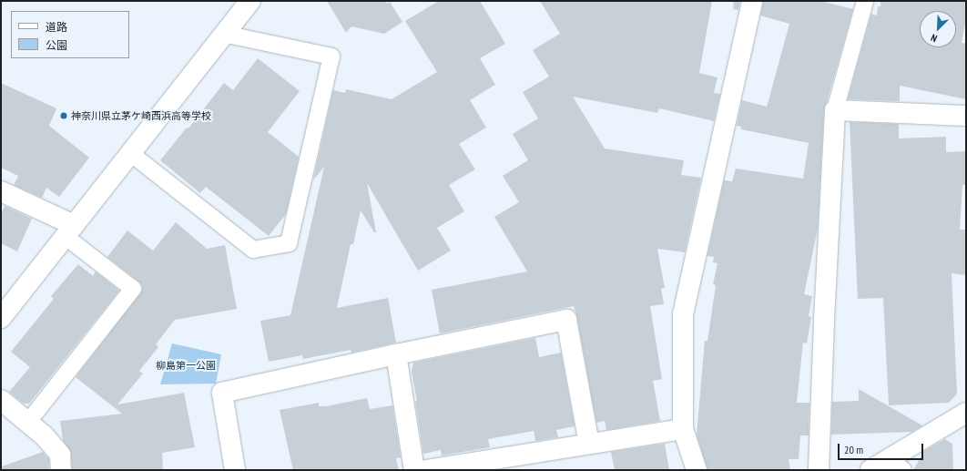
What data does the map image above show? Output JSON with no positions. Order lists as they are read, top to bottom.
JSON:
{
  "parks": ["柳島第一公園"],
  "places": ["神奈川県立茅ケ崎西浜高等学校"],
  "legend": ["道路", "公園"],
  "scale_bar": "20 m",
  "north": "bottom left"
}
